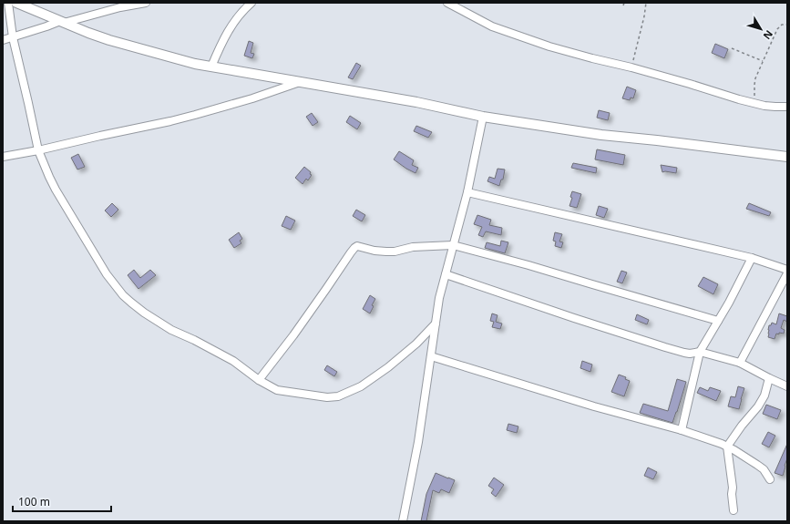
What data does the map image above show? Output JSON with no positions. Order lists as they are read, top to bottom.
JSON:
{
  "scale_bar": "100 m",
  "north": "bottom right"
}
